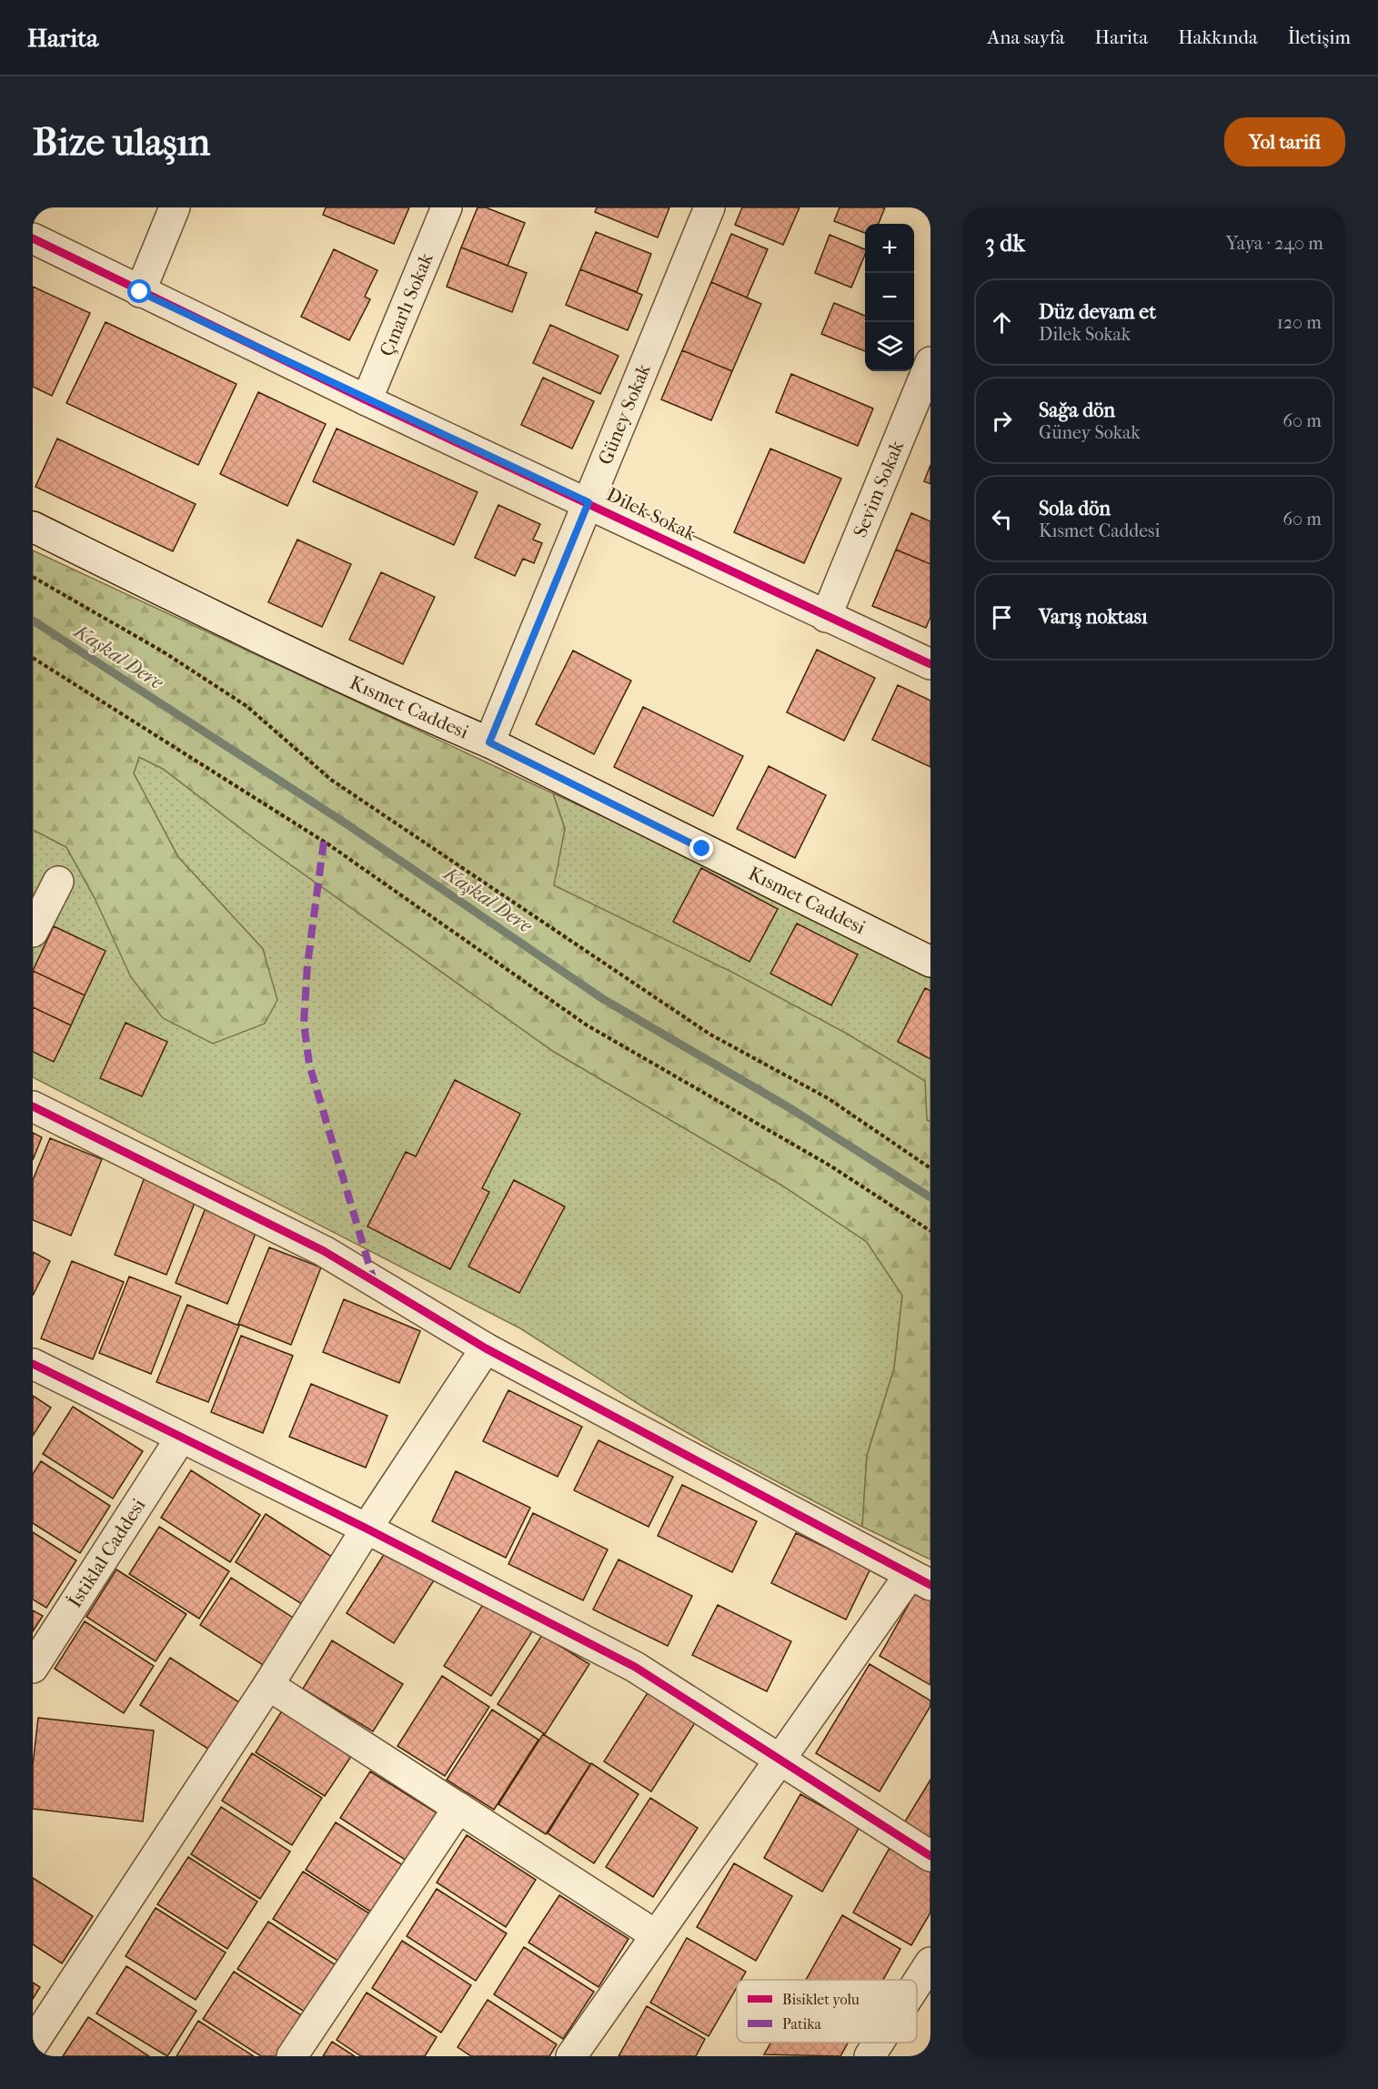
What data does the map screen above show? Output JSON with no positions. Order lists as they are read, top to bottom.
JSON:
{
  "streets": {
    "street": [
      "Çınarlı Sokak",
      "Güney Sokak",
      "Sevim Sokak",
      "Dilek Sokak",
      "Kısmet Caddesi",
      "İstiklal Caddesi"
    ]
  },
  "crossings": [
    ["Çınarlı Sokak", "Dilek Sokak"],
    ["Güney Sokak", "Dilek Sokak"],
    ["Güney Sokak", "Kısmet Caddesi"],
    ["Sevim Sokak", "Dilek Sokak"]
  ],
  "water": ["Kaşkal Dere"],
  "legend": ["Bisiklet yolu", "Patika"],
  "page": {
    "header": "Harita",
    "nav": [
      "Ana sayfa",
      "Harita",
      "Hakkında",
      "İletişim"
    ],
    "buttons": "Yol tarifi",
    "title": "Bize ulaşın",
    "heading": ["3 dk", "Yaya · 240 m"],
    "map_buttons": ["+", "−"],
    "list": [
      ["Düz devam et", "Dilek Sokak", "120 m"],
      ["Sağa dön", "Güney Sokak", "60 m"],
      ["Sola dön", "Kısmet Caddesi", "60 m"],
      "Varış noktası"
    ]
  }
}
